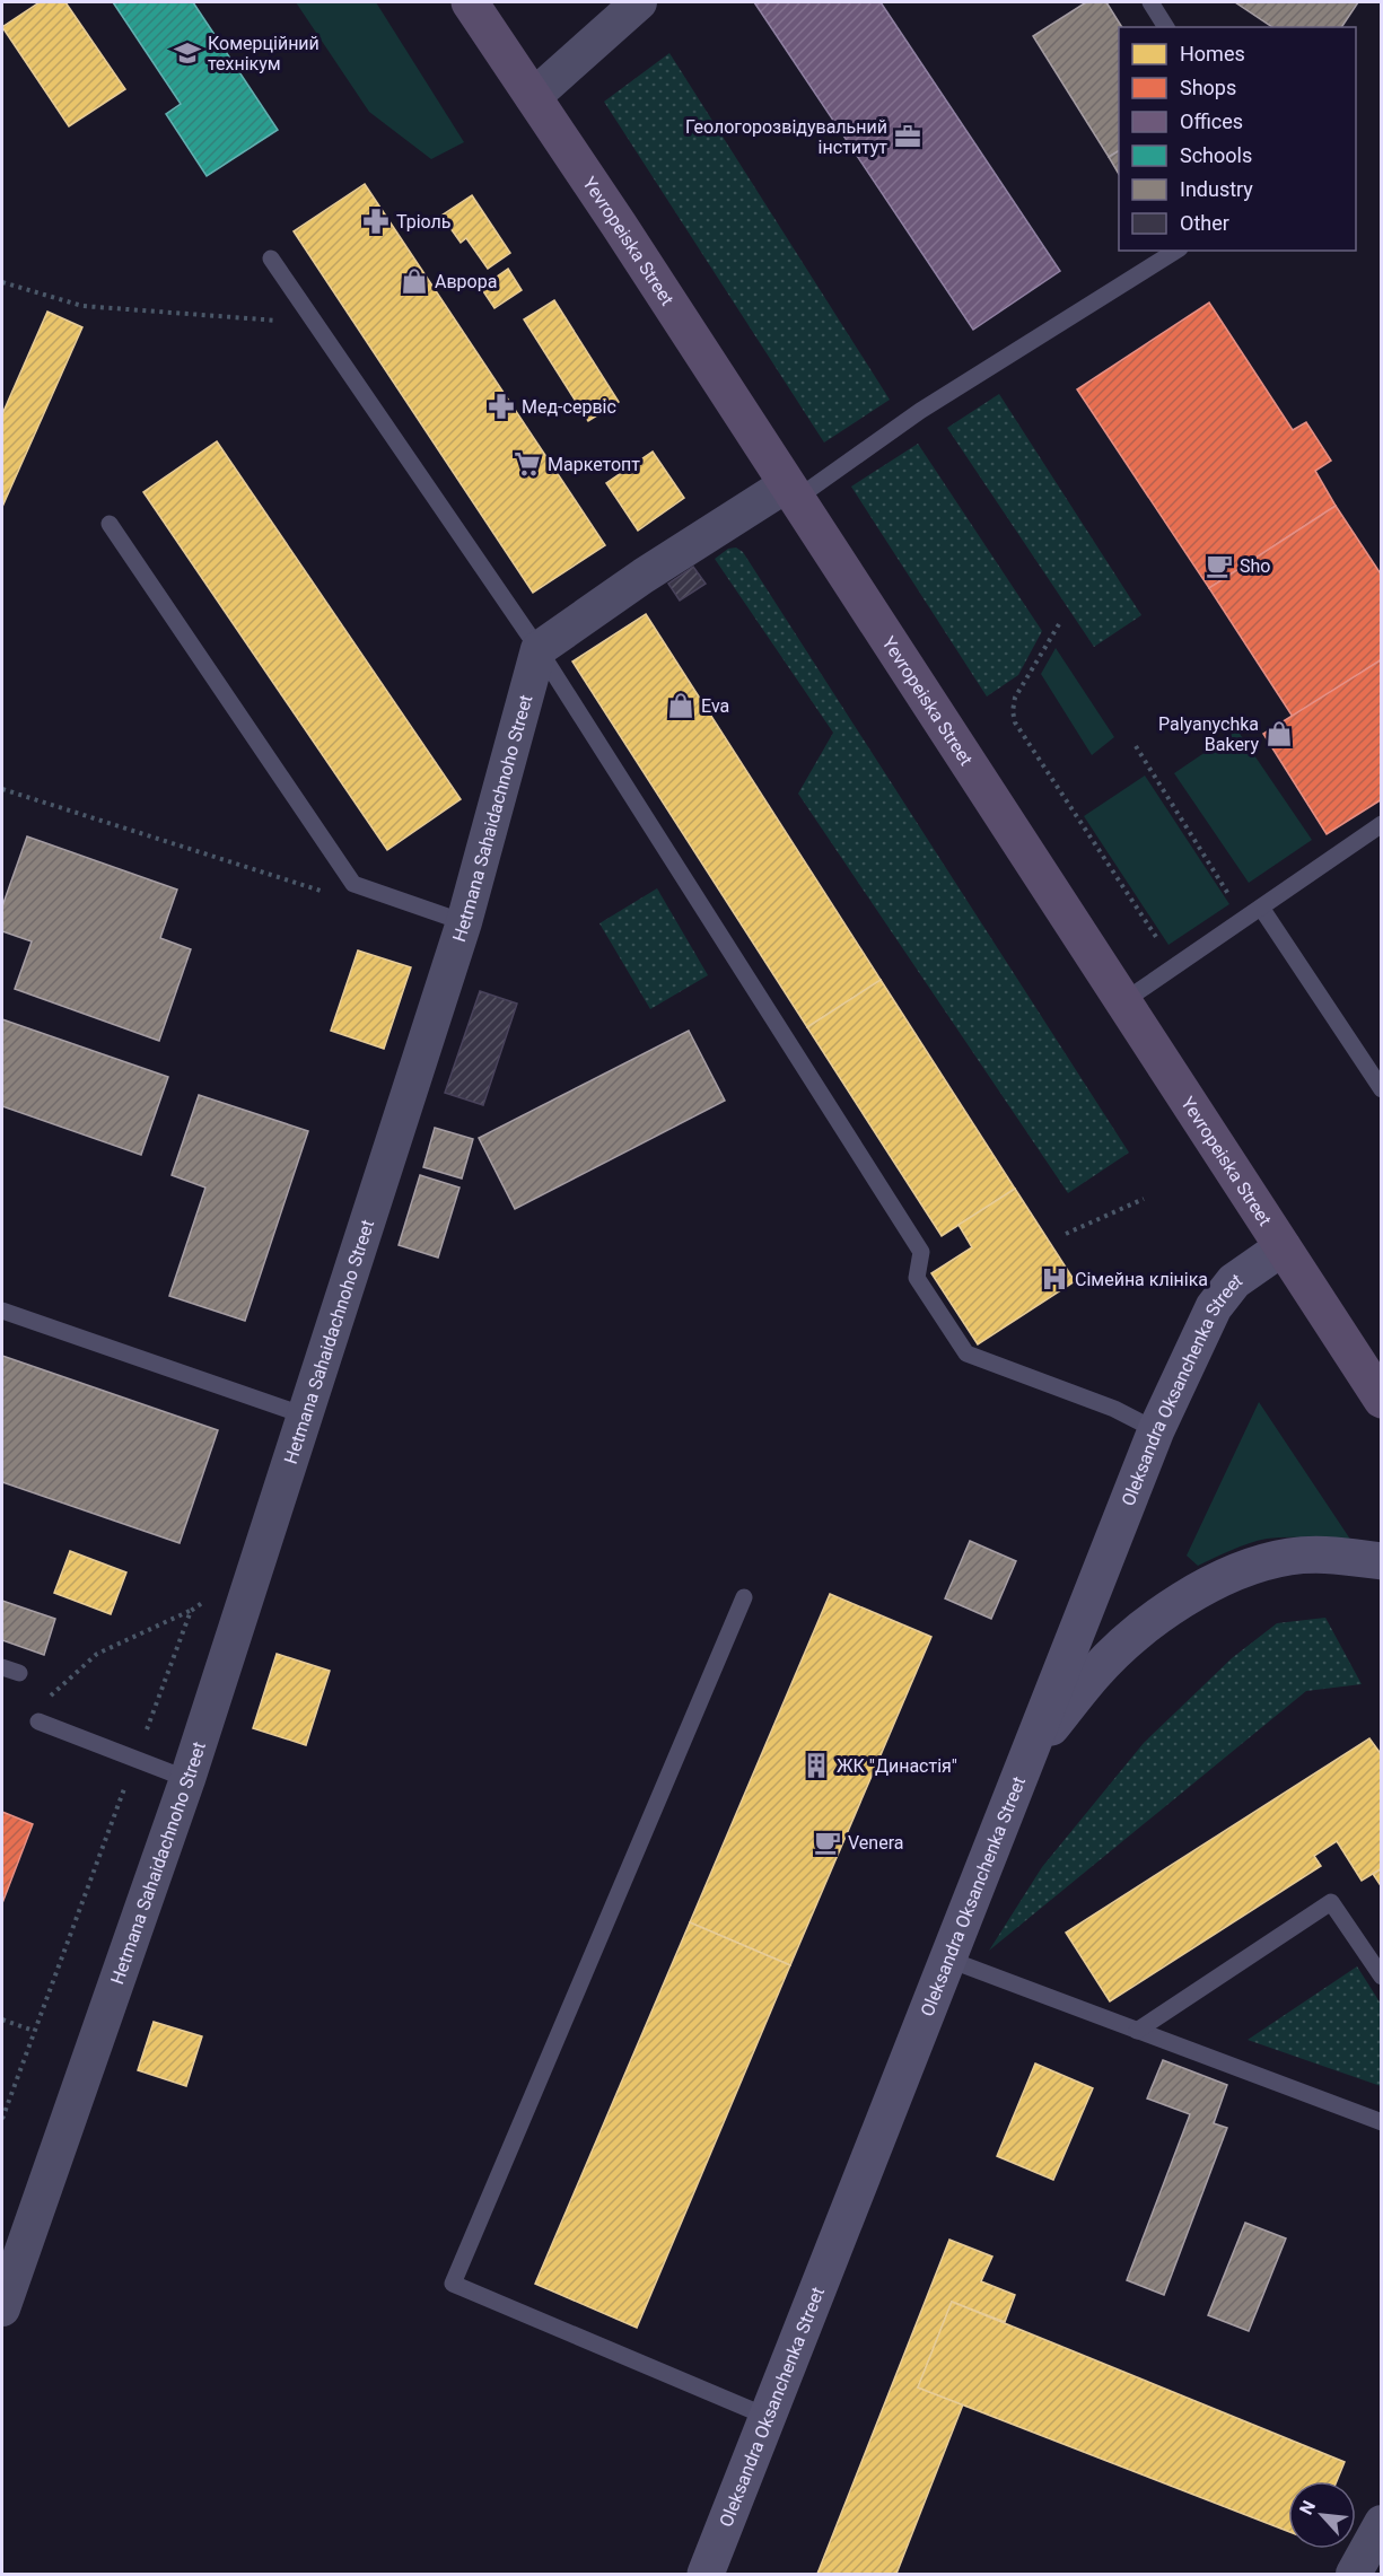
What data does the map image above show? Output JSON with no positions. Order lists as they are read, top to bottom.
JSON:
{
  "streets": {
    "main road": ["Yevropeiska Street", "Oleksandra Oksanchenka Street"],
    "street": ["Hetmana Sahaidachnoho Street"]
  },
  "crossings": [
    ["Yevropeiska Street", "Oleksandra Oksanchenka Street"]
  ],
  "places": {
    "school or university": ["Комерційний технікум"],
    "office": ["Геологорозвідувальний інститут"],
    "pharmacy": ["Тріоль", "Мед-сервіс"],
    "shop": ["Аврора", "Eva", "Palyanychka Bakery"],
    "supermarket": ["Маркетопт"],
    "cafe": ["Sho", "Venera"],
    "hospital": ["Сімейна клініка"],
    "building": ["ЖК \"Династія\""]
  },
  "legend": [
    "Homes",
    "Shops",
    "Offices",
    "Schools",
    "Industry",
    "Other"
  ],
  "north": "top left"
}
